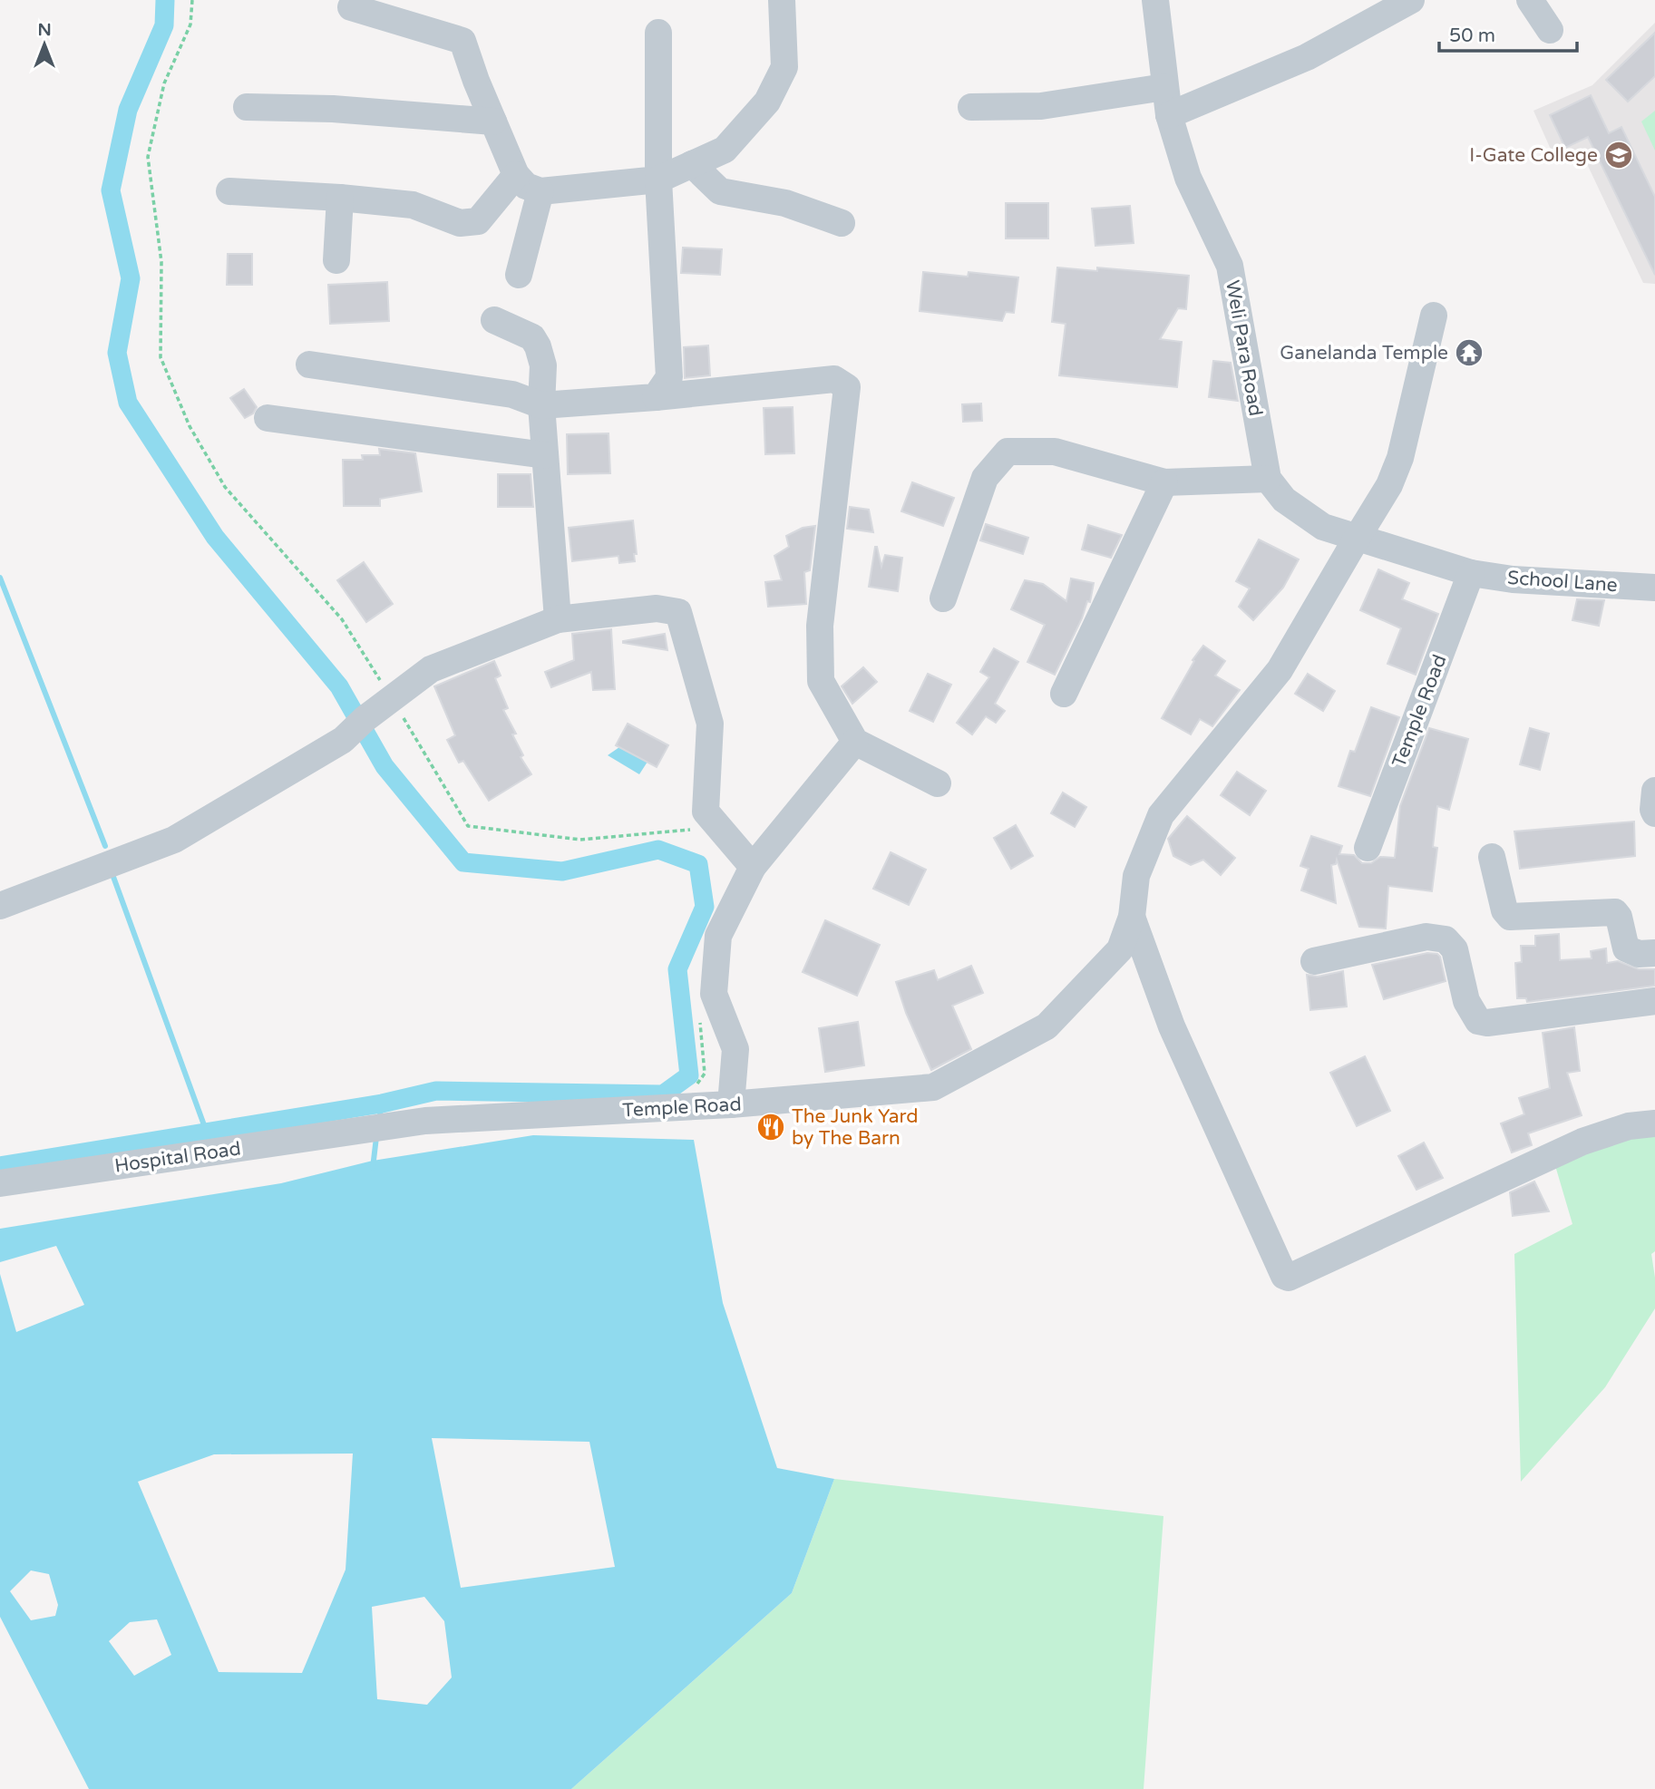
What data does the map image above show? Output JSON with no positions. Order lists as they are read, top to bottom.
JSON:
{
  "streets": {
    "street": [
      "Weli Para Road",
      "School Lane",
      "Temple Road",
      "Hospital Road"
    ]
  },
  "crossings": [
    ["School Lane", "Temple Road"],
    ["Temple Road", "Hospital Road"]
  ],
  "places": {
    "school or university": ["I-Gate College"],
    "temple": ["Ganelanda Temple"],
    "restaurant": ["The Junk Yard by The Barn"]
  },
  "scale_bar": "50 m",
  "north": "top"
}
